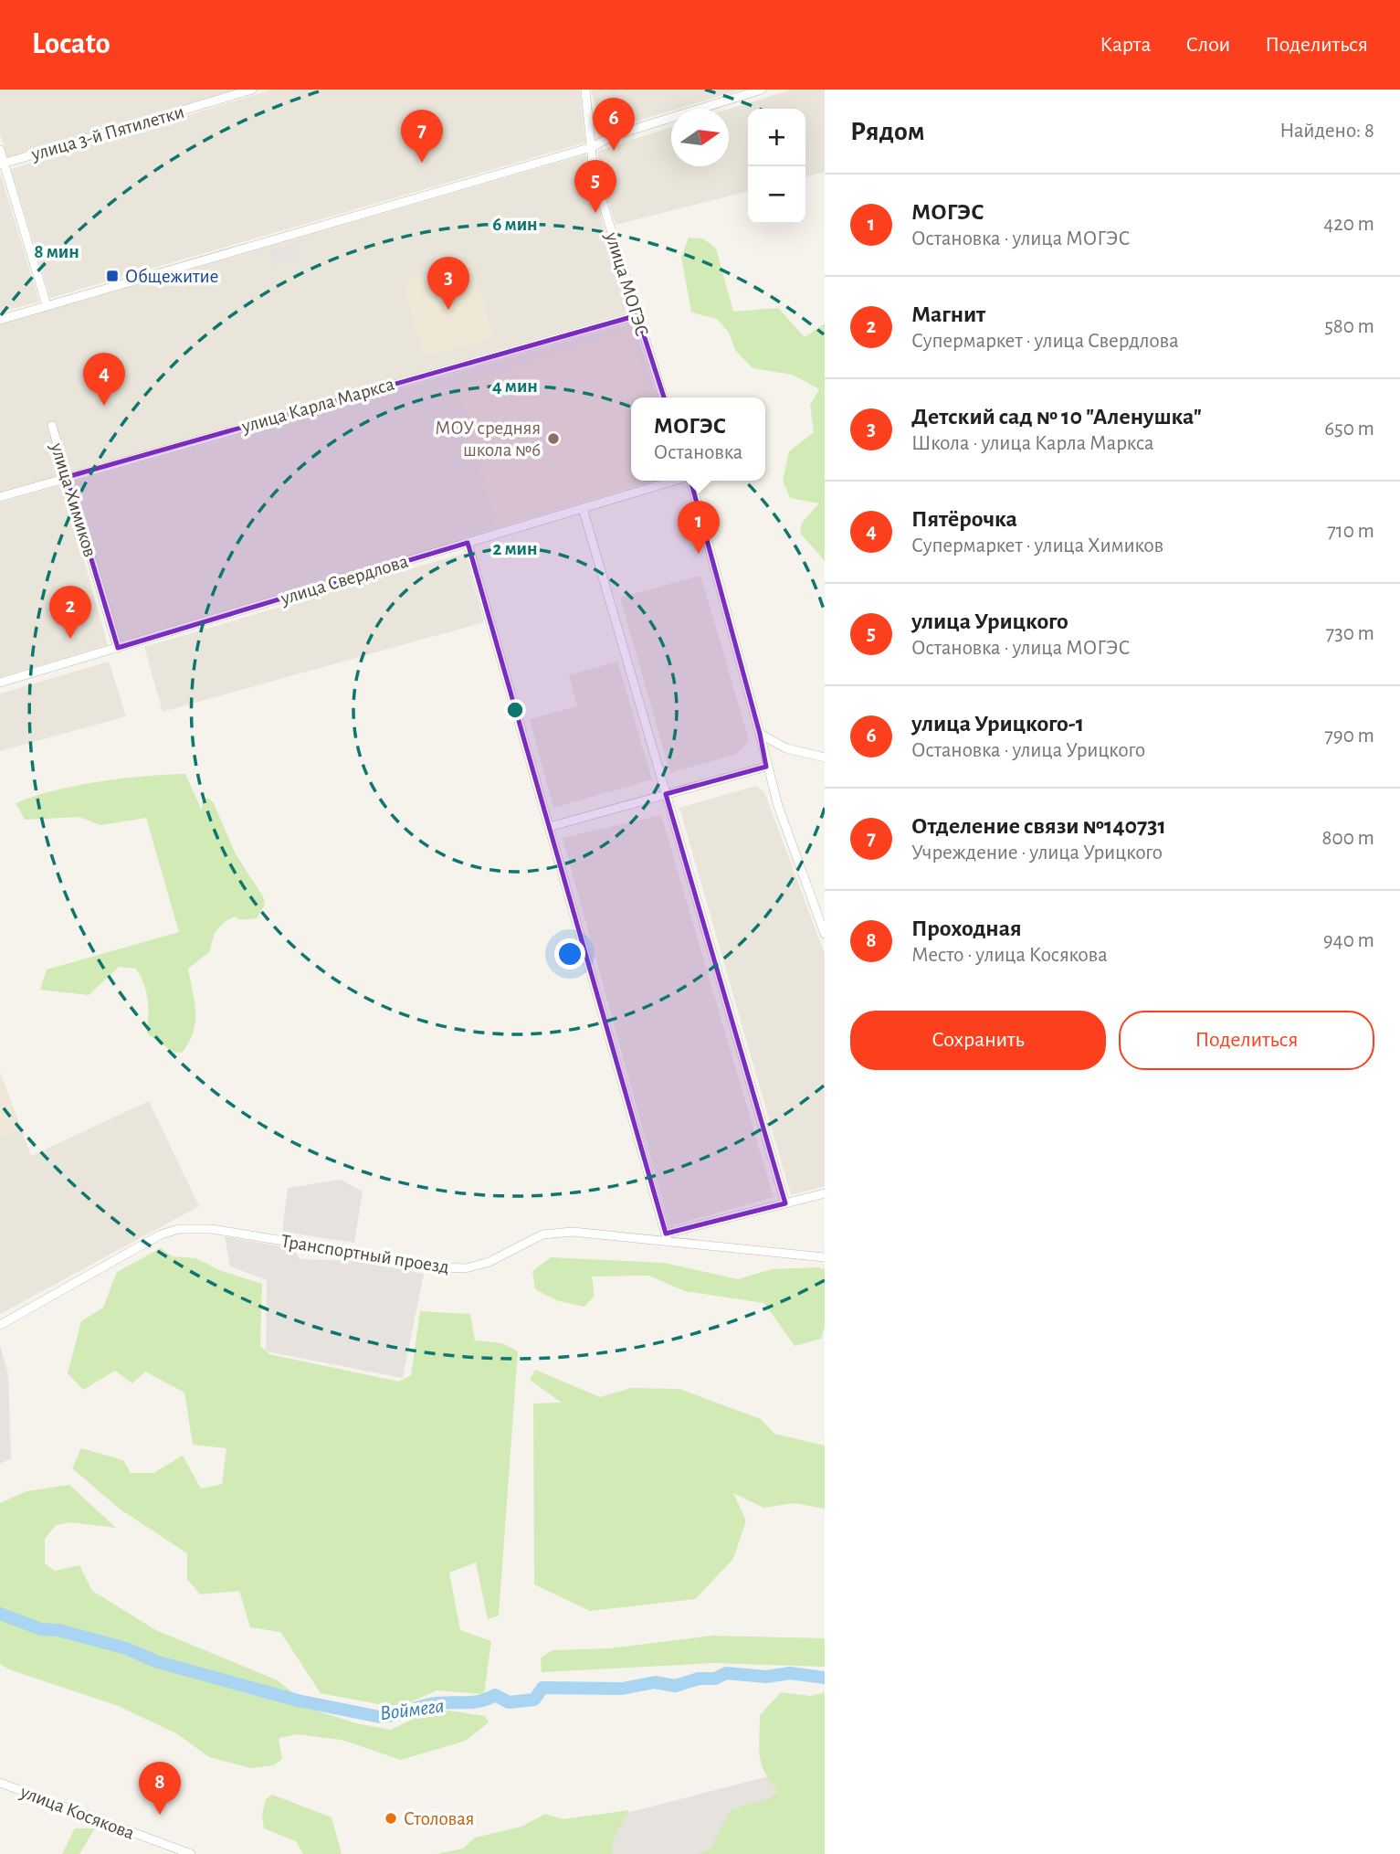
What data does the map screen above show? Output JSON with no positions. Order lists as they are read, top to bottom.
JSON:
{
  "streets": {
    "street": [
      "улица 3-й Пятилетки",
      "улица МОГЭС",
      "улица Карла Маркса",
      "улица Химиков",
      "улица Свердлова",
      "Транспортный проезд",
      "улица Косякова"
    ]
  },
  "crossings": [
    ["улица МОГЭС", "улица Карла Маркса"],
    ["улица Карла Маркса", "улица Химиков"],
    ["улица Химиков", "улица Свердлова"]
  ],
  "water": ["Воймега"],
  "places": {
    "transit": ["Общежитие"],
    "other": ["МОУ средняя школа №6", "Столовая"]
  },
  "north": "right",
  "page": {
    "header": "Locato",
    "nav": ["Карта", "Слои", "Поделиться"],
    "heading": ["Рядом", "Найдено: 8"],
    "pins": [
      "6",
      "7",
      "5",
      "3",
      "4",
      "1",
      "2",
      "8"
    ],
    "map_buttons": ["+", "−"],
    "list": [
      {
        "mark": "1",
        "name": "МОГЭС",
        "note": "Остановка · улица МОГЭС",
        "value": "420 m"
      },
      {
        "mark": "2",
        "name": "Магнит",
        "note": "Супермаркет · улица Свердлова",
        "value": "580 m"
      },
      {
        "mark": "3",
        "name": "Детский сад № 10 \"Аленушка\"",
        "note": "Школа · улица Карла Маркса",
        "value": "650 m"
      },
      {
        "mark": "4",
        "name": "Пятёрочка",
        "note": "Супермаркет · улица Химиков",
        "value": "710 m"
      },
      {
        "mark": "5",
        "name": "улица Урицкого",
        "note": "Остановка · улица МОГЭС",
        "value": "730 m"
      },
      {
        "mark": "6",
        "name": "улица Урицкого-1",
        "note": "Остановка · улица Урицкого",
        "value": "790 m"
      },
      {
        "mark": "7",
        "name": "Отделение связи №140731",
        "note": "Учреждение · улица Урицкого",
        "value": "800 m"
      },
      {
        "mark": "8",
        "name": "Проходная",
        "note": "Место · улица Косякова",
        "value": "940 m"
      }
    ],
    "popup": ["МОГЭС", "Остановка"],
    "buttons": ["Сохранить", "Поделиться"]
  },
  "rings": [
    "6 мин",
    "8 мин",
    "4 мин",
    "2 мин"
  ]
}
